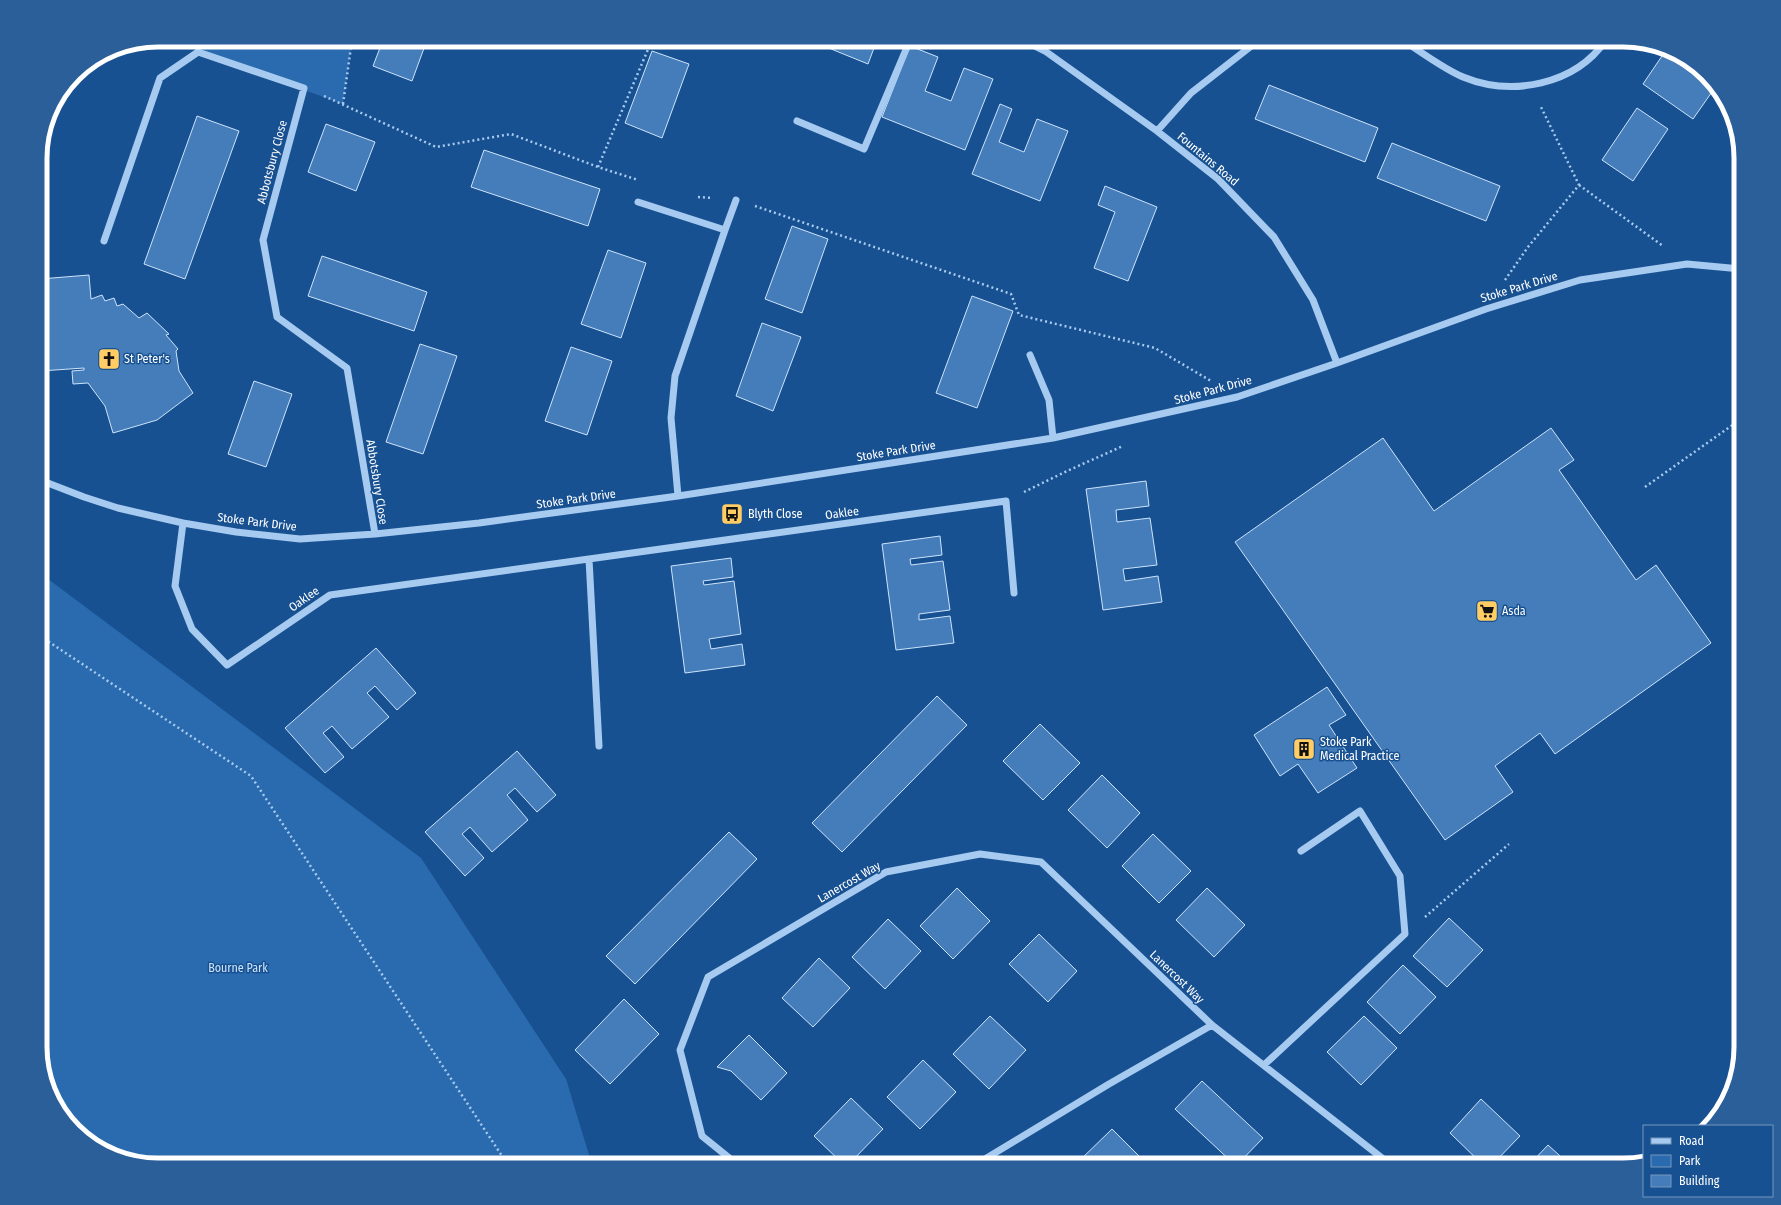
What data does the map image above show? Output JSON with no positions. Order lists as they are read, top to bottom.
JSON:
{
  "streets": {
    "street": [
      "Fountains Road",
      "Abbotsbury Close",
      "Stoke Park Drive",
      "Oaklee",
      "Lanercost Way"
    ]
  },
  "crossings": [
    ["Fountains Road", "Stoke Park Drive"],
    ["Abbotsbury Close", "Stoke Park Drive"],
    ["Stoke Park Drive", "Oaklee"]
  ],
  "parks": ["Bourne Park"],
  "places": {
    "church": ["St Peter's"],
    "bus stop": ["Blyth Close"],
    "supermarket": ["Asda"],
    "building": ["Stoke Park Medical Practice"]
  },
  "legend": ["Road", "Park", "Building"]
}
